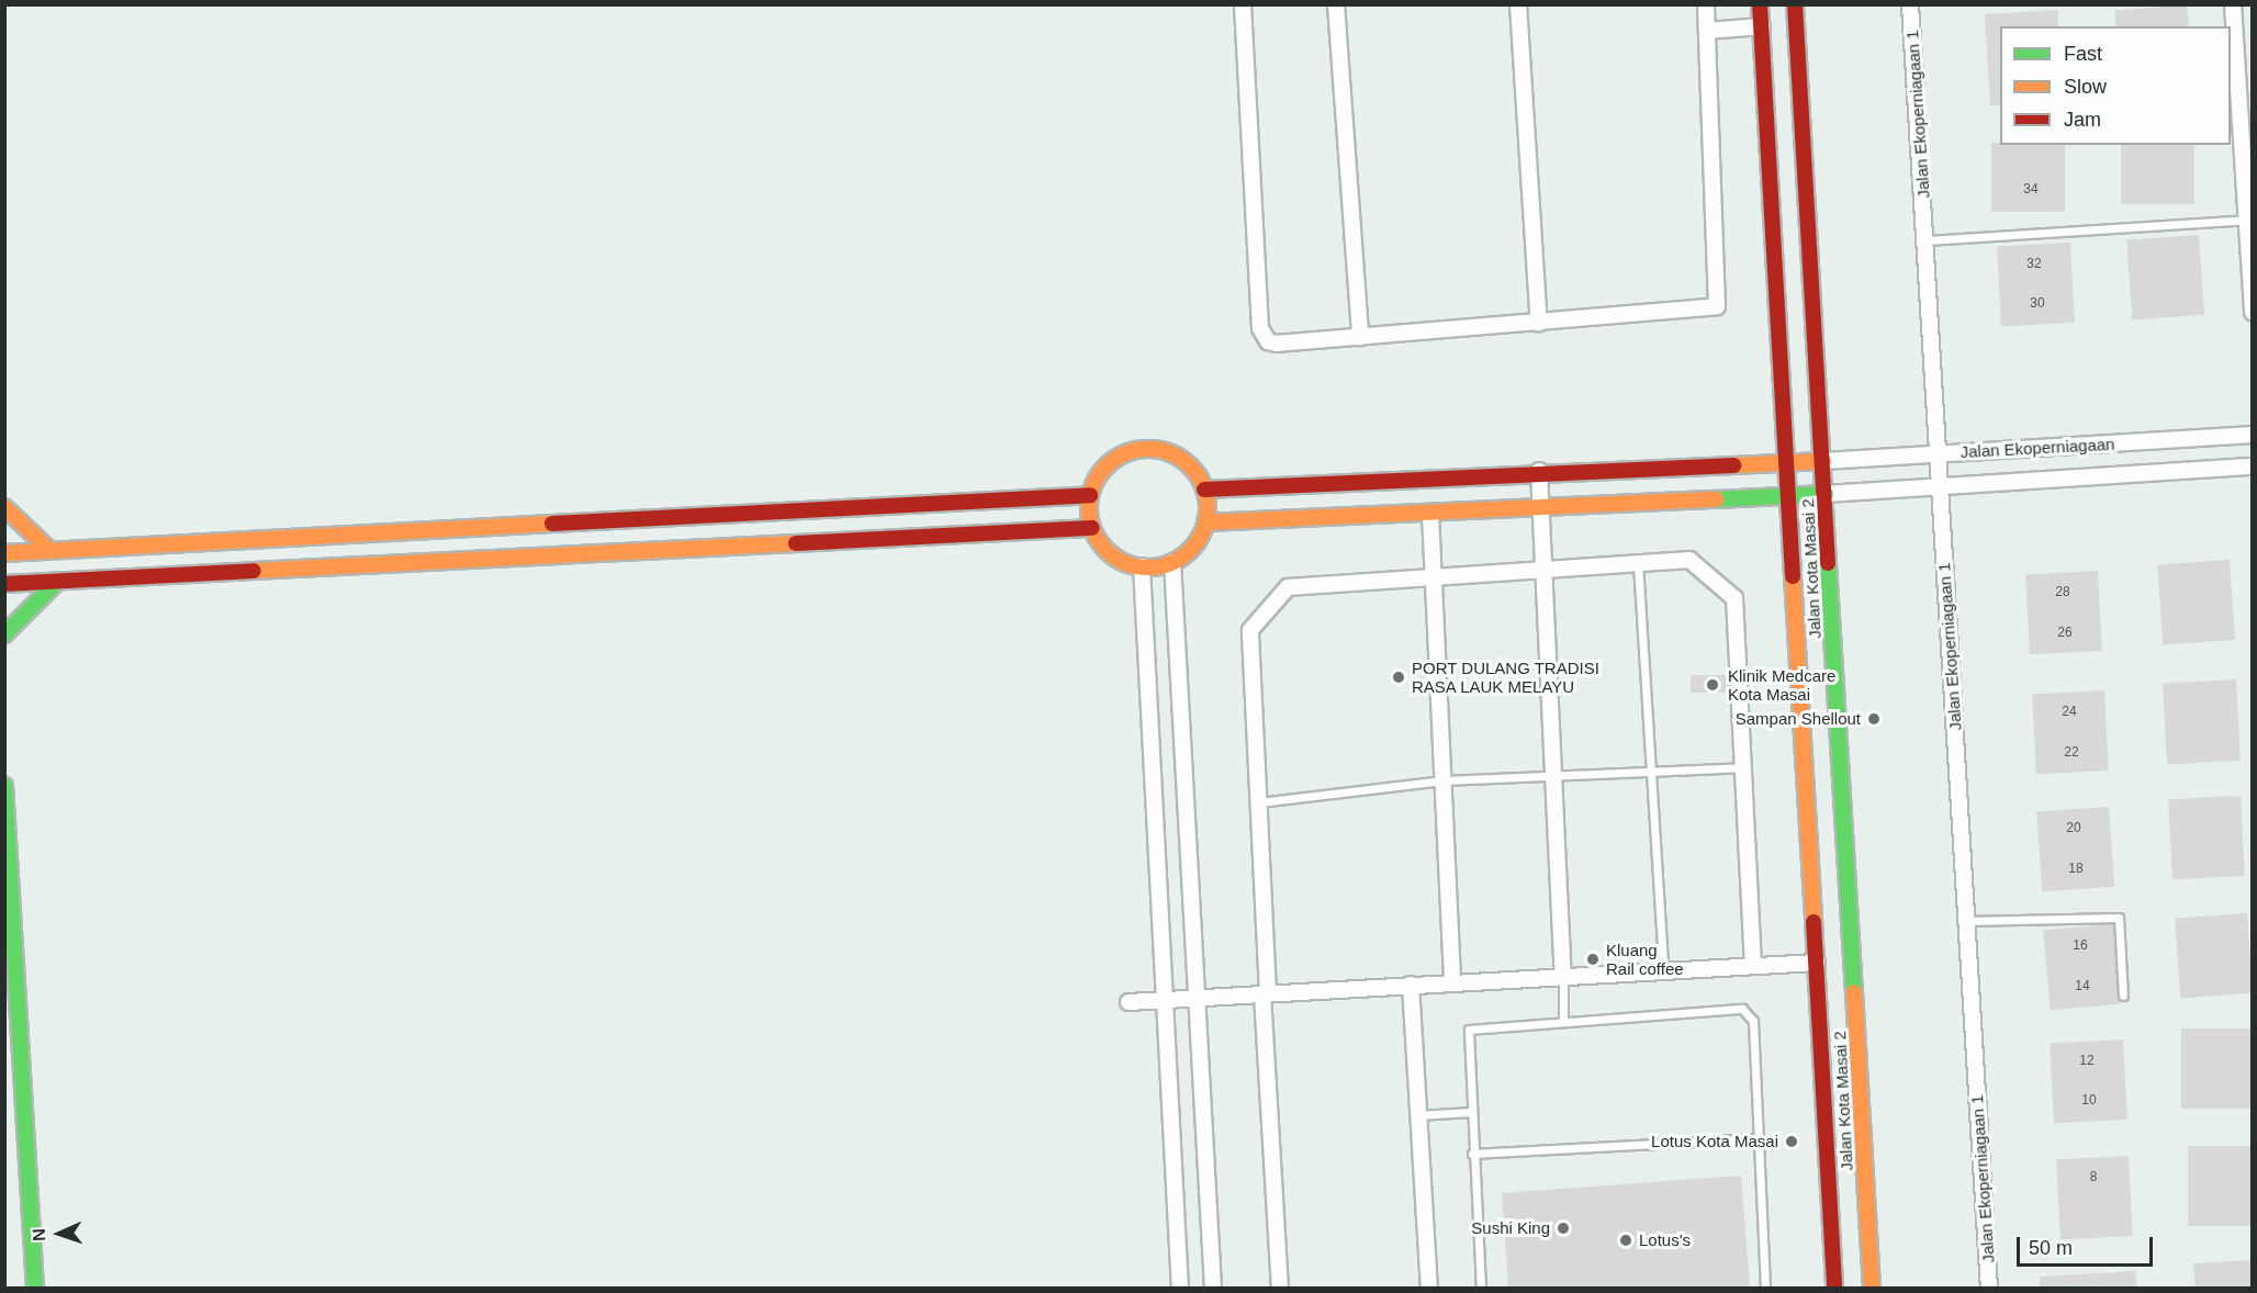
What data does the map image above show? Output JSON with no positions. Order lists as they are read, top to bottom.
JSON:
{
  "streets": {
    "street": ["Jalan Ekoperniagaan 1", "Jalan Ekoperniagaan", "Jalan Kota Masai 2"]
  },
  "crossings": [
    ["Jalan Ekoperniagaan 1", "Jalan Ekoperniagaan"],
    ["Jalan Ekoperniagaan", "Jalan Kota Masai 2"]
  ],
  "places": [
    "PORT DULANG TRADISI RASA LAUK MELAYU",
    "Klinik Medcare Kota Masai",
    "Sampan Shellout",
    "Kluang Rail coffee",
    "Lotus Kota Masai",
    "Sushi King",
    "Lotus's"
  ],
  "house_numbers": [
    "34",
    "32",
    "30",
    "28",
    "26",
    "24",
    "22",
    "20",
    "18",
    "16",
    "14",
    "12",
    "10",
    "8"
  ],
  "legend": ["Fast", "Slow", "Jam"],
  "scale_bar": "50 m",
  "north": "left"
}
